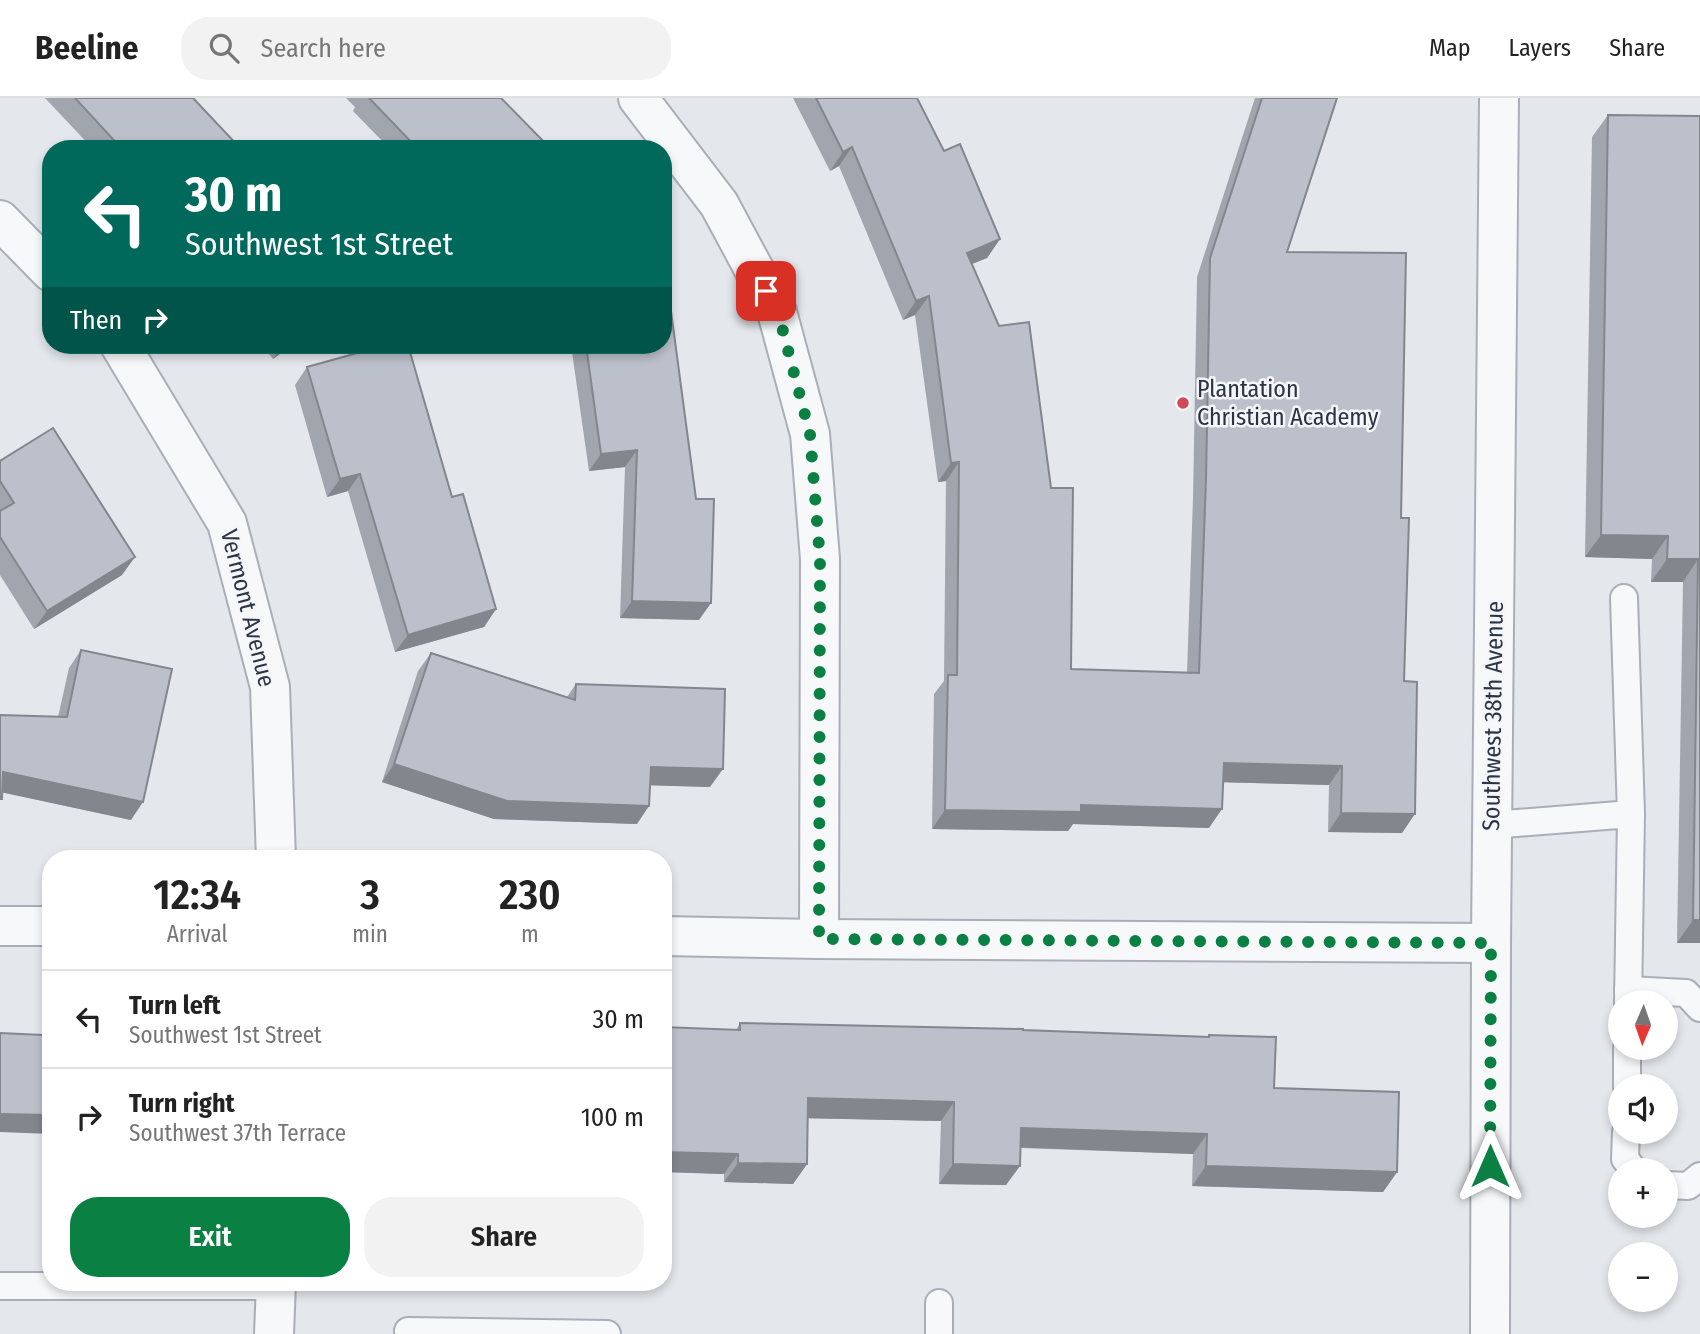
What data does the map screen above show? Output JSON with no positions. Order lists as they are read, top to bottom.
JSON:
{
  "streets": {
    "street": ["Vermont Avenue", "Southwest 38th Avenue"]
  },
  "places": ["Plantation Christian Academy"],
  "north": "bottom",
  "page": {
    "header": "Beeline",
    "search": "Search here",
    "nav": ["Map", "Layers", "Share"],
    "turn": ["30 m", "Southwest 1st Street"],
    "then": "Then",
    "eta": [
      "12:34",
      "Arrival",
      "3",
      "min",
      "230",
      "m"
    ],
    "list": [
      {
        "name": "Turn left",
        "note": "Southwest 1st Street",
        "value": "30 m"
      },
      {
        "name": "Turn right",
        "note": "Southwest 37th Terrace",
        "value": "100 m"
      }
    ],
    "map_buttons": ["+", "−"],
    "buttons": ["Exit", "Share"]
  }
}
